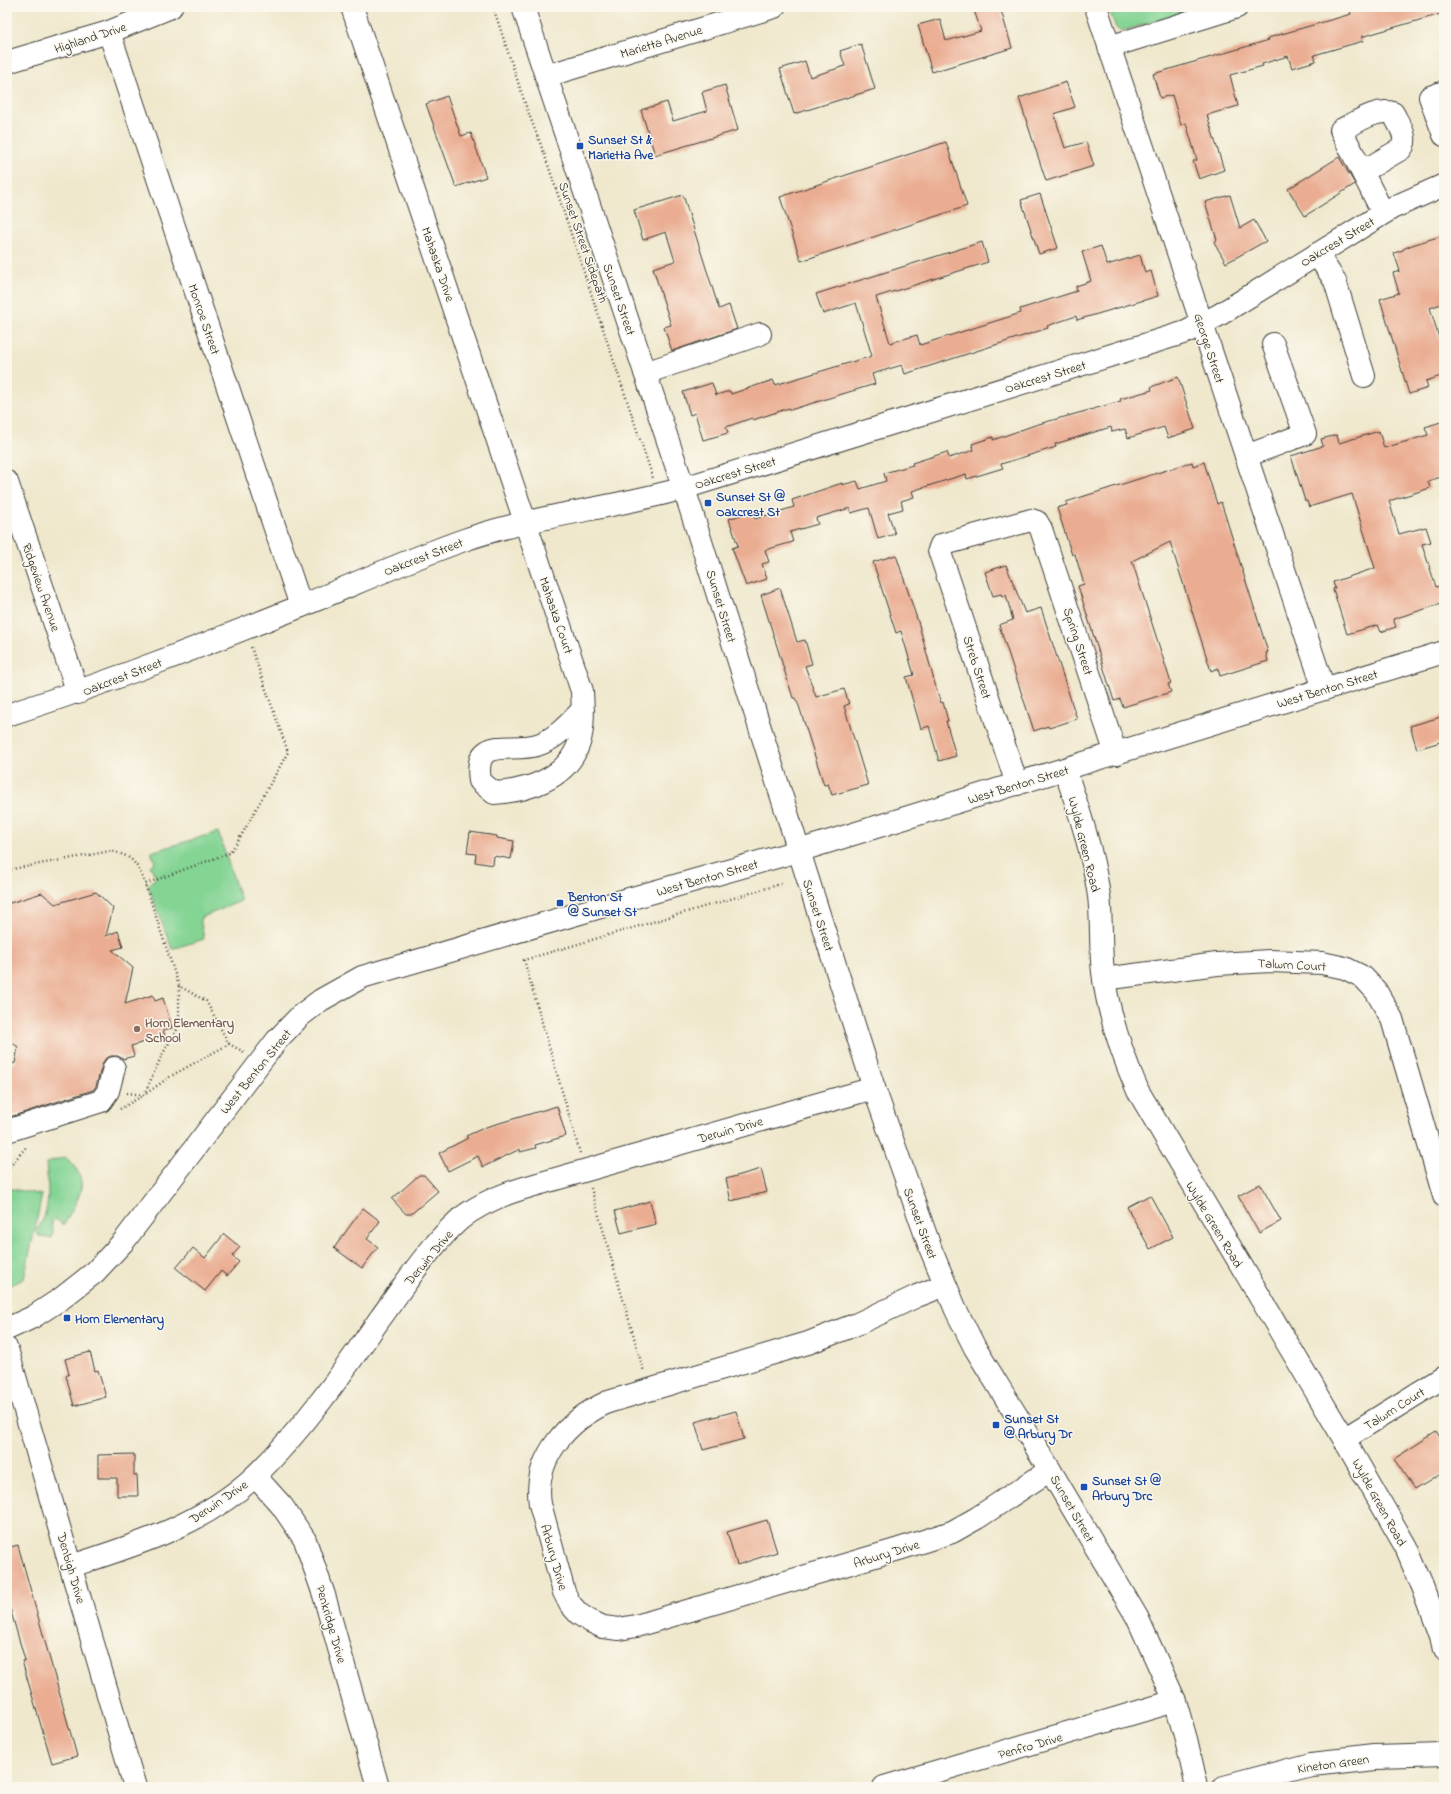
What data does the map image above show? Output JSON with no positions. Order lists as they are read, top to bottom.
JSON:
{
  "streets": {
    "street": [
      "Highland Drive",
      "Marietta Avenue",
      "Oakcrest Street",
      "Mahaska Drive",
      "Sunset Street",
      "Monroe Street",
      "George Street",
      "Ridgeview Avenue",
      "Mahaska Court",
      "Spring Street",
      "Streb Street",
      "West Benton Street",
      "Wylde Green Road",
      "Talwrn Court",
      "Derwin Drive",
      "Arbury Drive",
      "Denbigh Drive",
      "Penkridge Drive",
      "Penfro Drive",
      "Kineton Green"
    ],
    "path": ["Sunset Street Sidepath"]
  },
  "crossings": [
    ["Highland Drive", "Monroe Street"],
    ["Marietta Avenue", "Sunset Street"],
    ["Oakcrest Street", "Mahaska Drive"],
    ["Oakcrest Street", "Sunset Street"],
    ["Oakcrest Street", "Monroe Street"],
    ["Oakcrest Street", "George Street"],
    ["Oakcrest Street", "Ridgeview Avenue"],
    ["Oakcrest Street", "Mahaska Court"],
    ["Mahaska Drive", "Mahaska Court"],
    ["Sunset Street", "West Benton Street"],
    ["Sunset Street", "Derwin Drive"],
    ["Sunset Street", "Arbury Drive"],
    ["Sunset Street", "Penfro Drive"],
    ["George Street", "West Benton Street"],
    ["Spring Street", "Streb Street"],
    ["Spring Street", "West Benton Street"],
    ["Streb Street", "West Benton Street"],
    ["West Benton Street", "Wylde Green Road"],
    ["Wylde Green Road", "Talwrn Court"],
    ["Derwin Drive", "Denbigh Drive"],
    ["Derwin Drive", "Penkridge Drive"]
  ],
  "places": {
    "transit": [
      "Sunset St & Marietta Ave",
      "Sunset St @ Oakcrest St",
      "Benton St @ Sunset St",
      "Horn Elementary",
      "Sunset St @ Arbury Dr",
      "Sunset St @ Arbury Drc"
    ],
    "other": ["Horn Elementary School"]
  }
}
